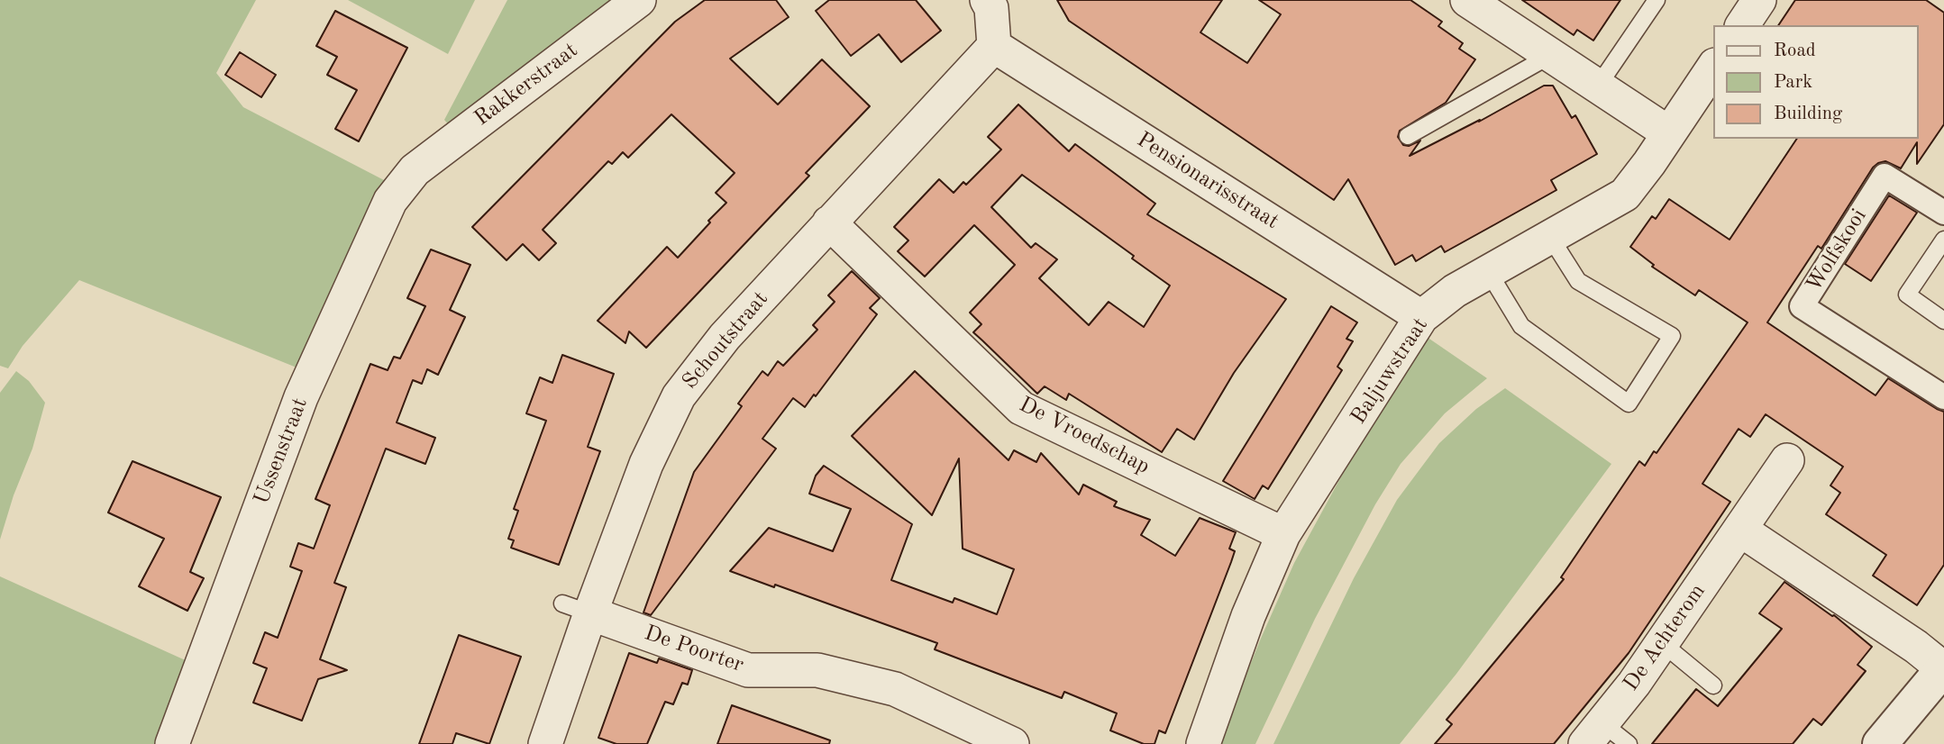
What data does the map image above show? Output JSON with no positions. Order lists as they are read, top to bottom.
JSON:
{
  "streets": {
    "street": [
      "Rakkerstraat",
      "Pensionarisstraat",
      "Wolfskooi",
      "Schoutstraat",
      "Baljuwstraat",
      "De Vroedschap",
      "Ussenstraat",
      "De Achterom",
      "De Poorter"
    ]
  },
  "crossings": [
    ["Rakkerstraat", "Ussenstraat"],
    ["Pensionarisstraat", "Schoutstraat"],
    ["Pensionarisstraat", "Baljuwstraat"],
    ["Schoutstraat", "De Vroedschap"],
    ["Schoutstraat", "De Poorter"],
    ["Baljuwstraat", "De Vroedschap"]
  ],
  "legend": ["Road", "Park", "Building"]
}
